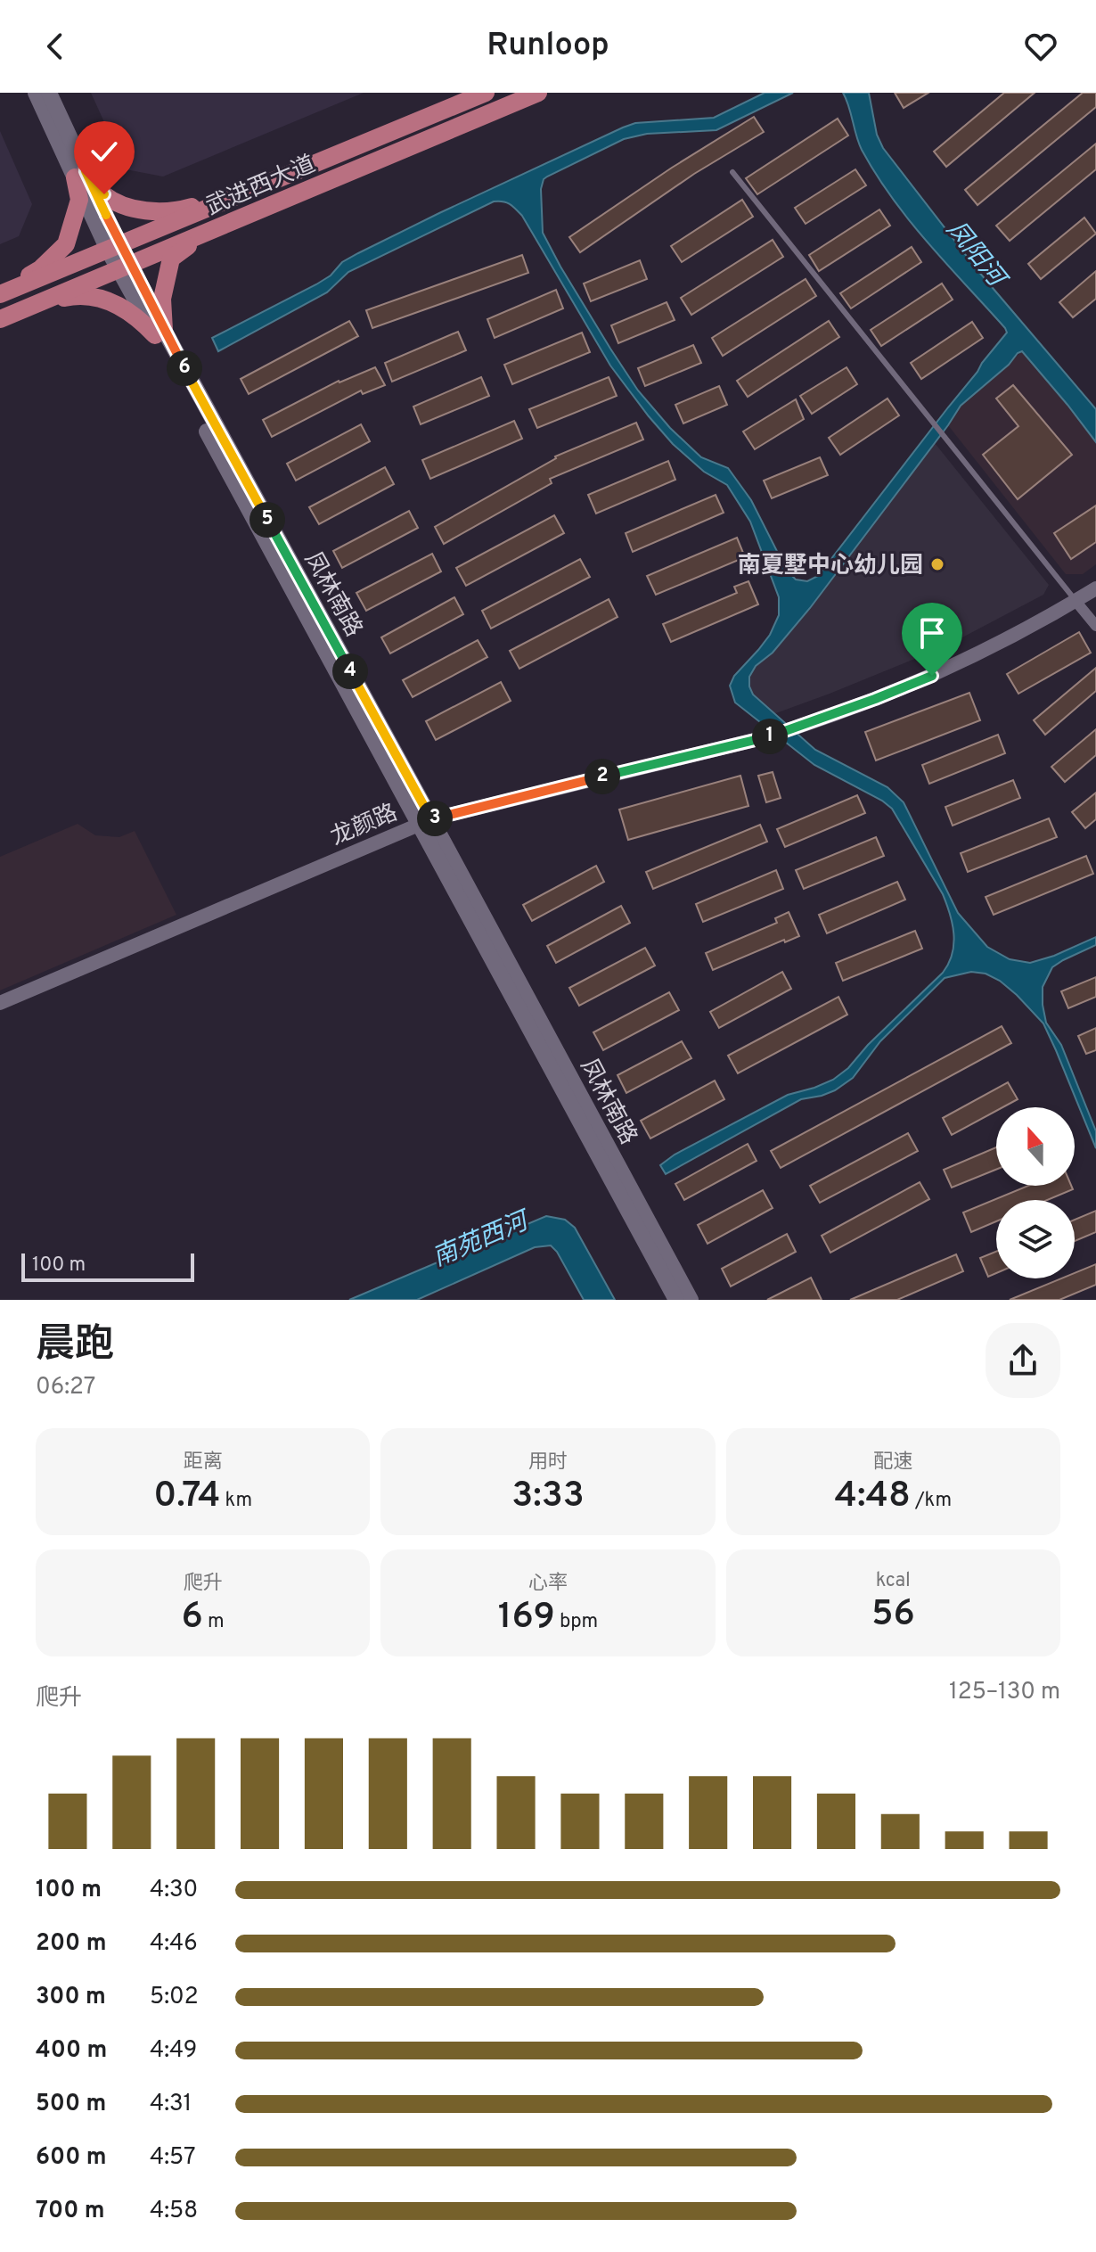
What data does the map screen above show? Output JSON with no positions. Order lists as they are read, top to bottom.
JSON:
{
  "streets": {
    "main road": ["武进西大道", "凤林南路"],
    "street": ["龙颜路"]
  },
  "crossings": [
    ["武进西大道", "凤林南路"],
    ["凤林南路", "龙颜路"]
  ],
  "water": ["凤阳河", "南苑西河"],
  "places": ["南夏墅中心幼儿园"],
  "scale_bar": "100 m",
  "north": "top",
  "page": {
    "header": "Runloop",
    "pins": [
      "6",
      "5",
      "4",
      "1",
      "2",
      "3"
    ],
    "scale": "100 m",
    "heading": ["晨跑", "06:27"],
    "stats": [
      ["距离", "0.74 km"],
      ["用时", "3:33"],
      ["配速", "4:48 /km"],
      ["爬升", "6 m"],
      ["心率", "169 bpm"],
      ["kcal", "56"]
    ],
    "chart": ["爬升", "125–130 m"],
    "list": [
      {
        "name": "100 m",
        "note": "4:30"
      },
      {
        "name": "200 m",
        "note": "4:46"
      },
      {
        "name": "300 m",
        "note": "5:02"
      },
      {
        "name": "400 m",
        "note": "4:49"
      },
      {
        "name": "500 m",
        "note": "4:31"
      },
      {
        "name": "600 m",
        "note": "4:57"
      },
      {
        "name": "700 m",
        "note": "4:58"
      }
    ]
  }
}
